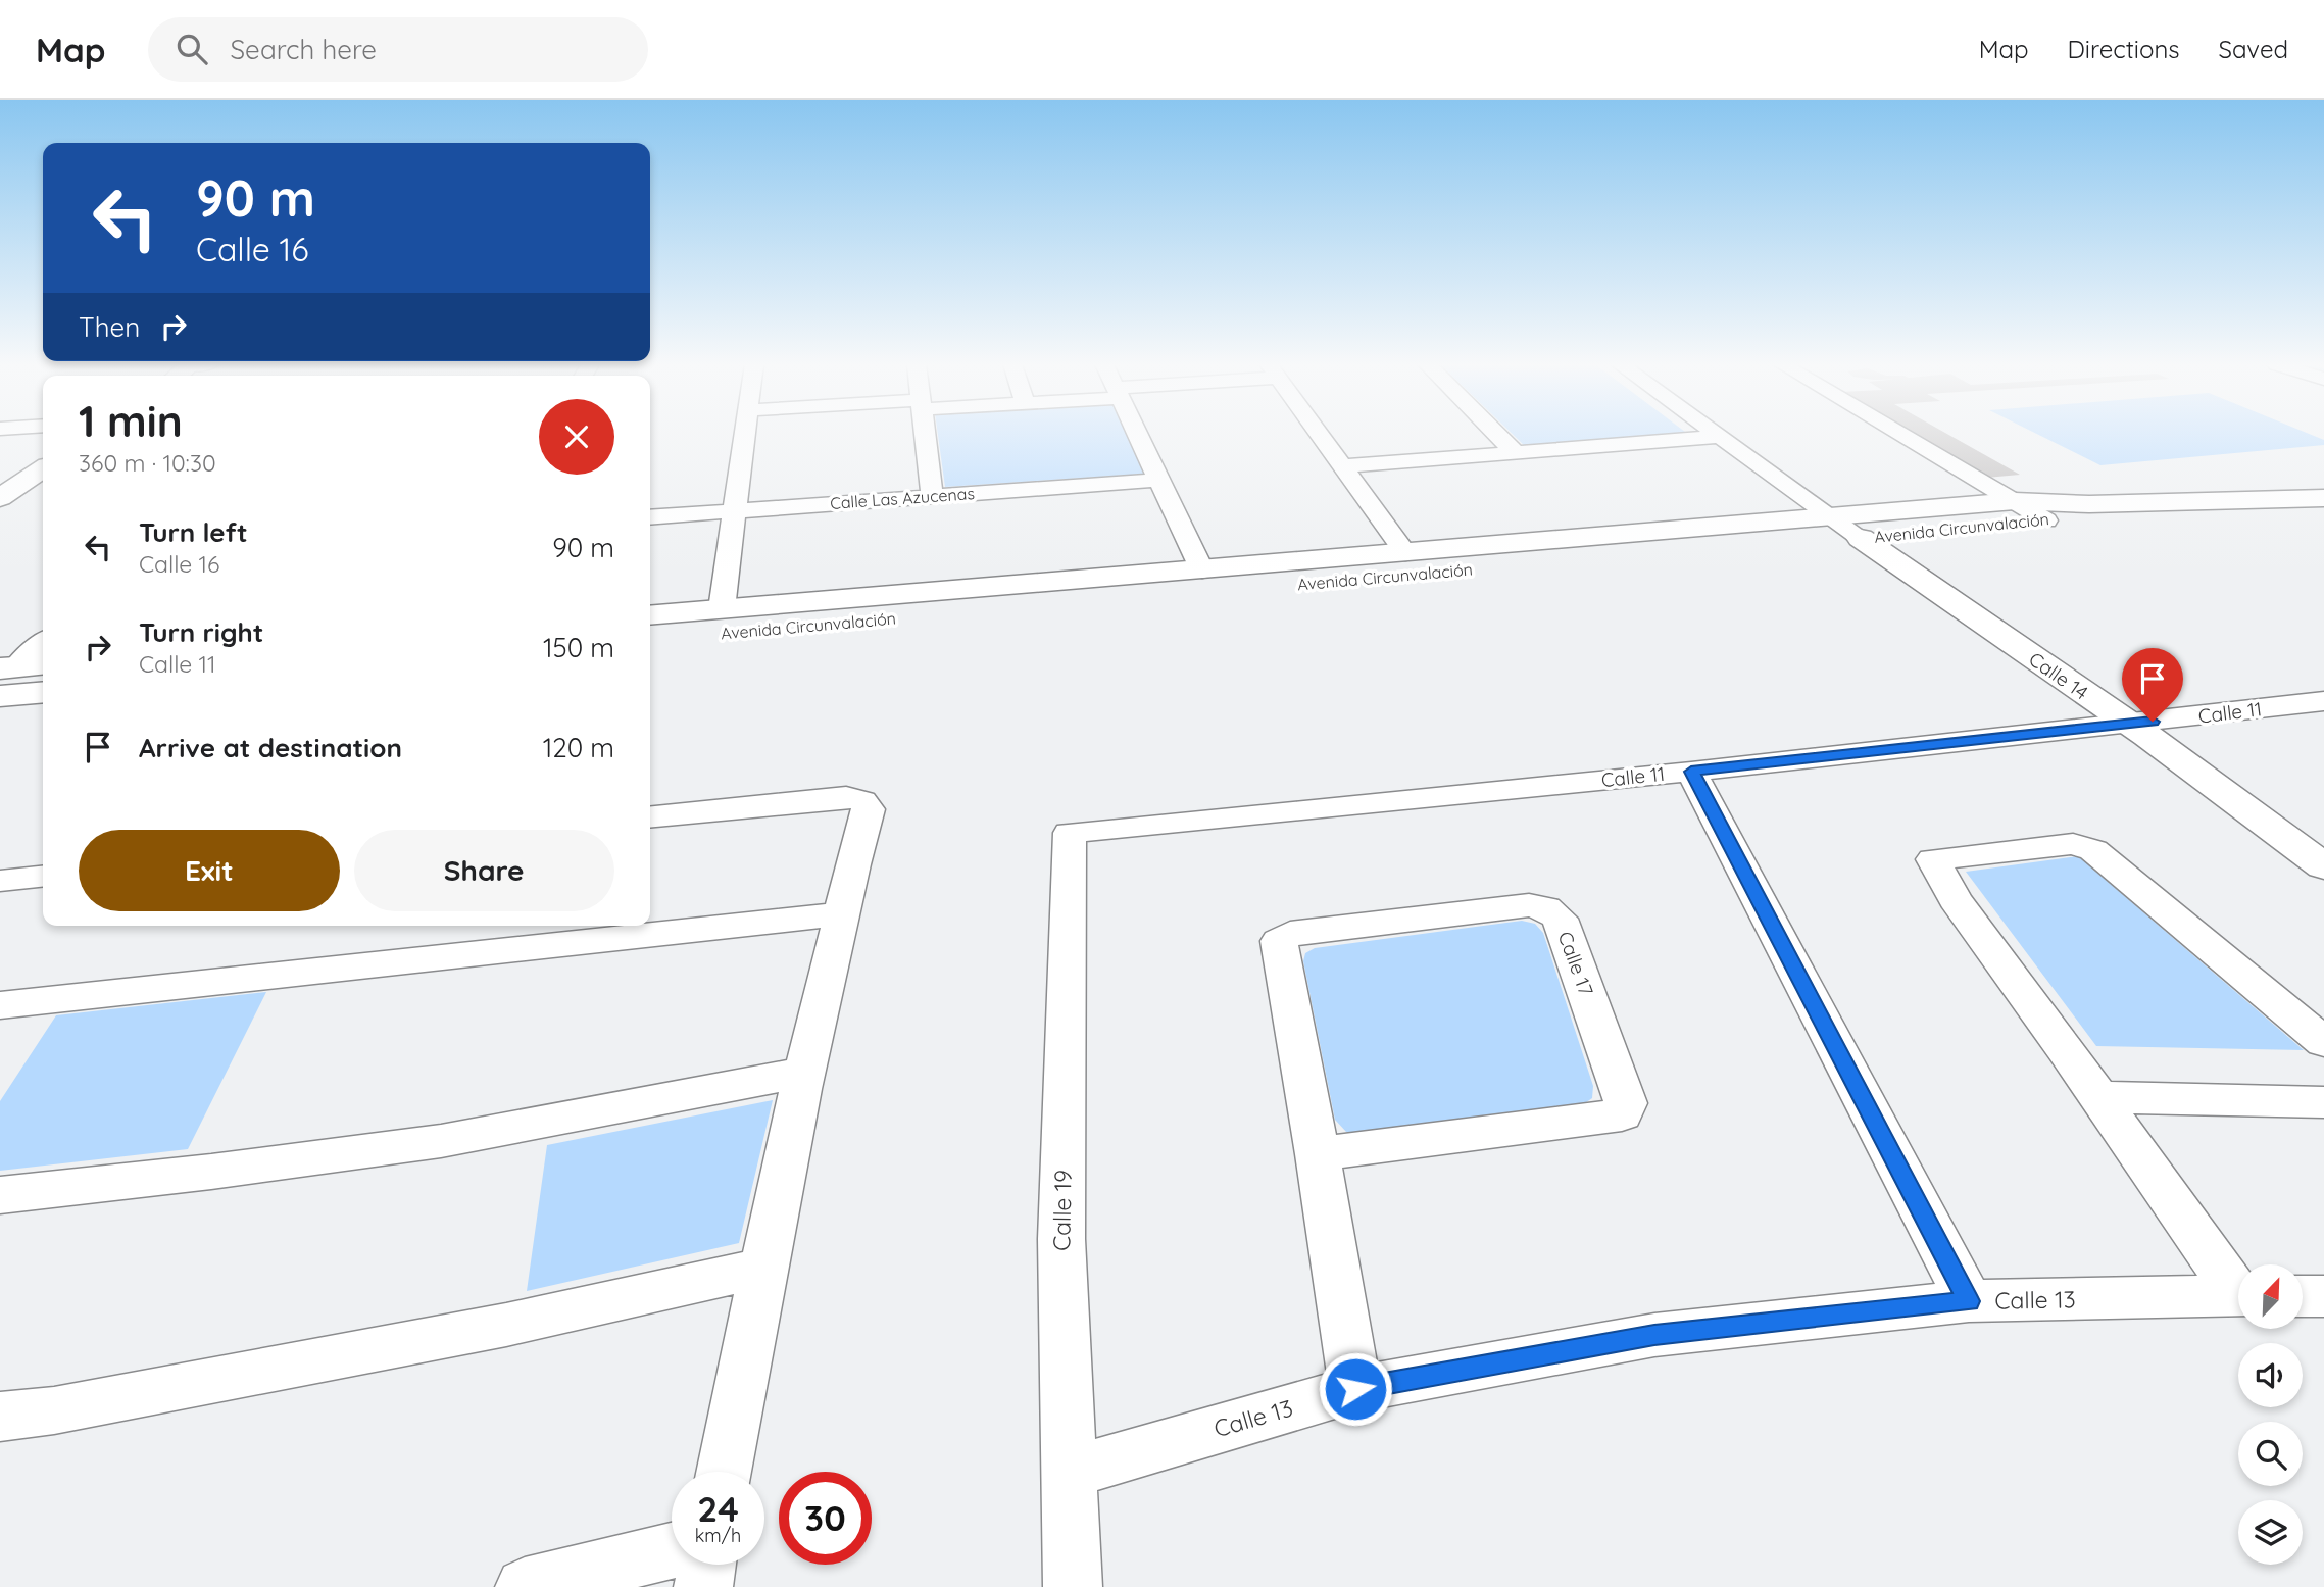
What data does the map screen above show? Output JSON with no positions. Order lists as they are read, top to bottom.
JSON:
{
  "streets": {
    "street": [
      "Calle Las Azucenas",
      "Avenida Circunvalación",
      "Calle 14",
      "Calle 11",
      "Calle 17",
      "Calle 19",
      "Calle 13"
    ]
  },
  "crossings": [
    ["Avenida Circunvalación", "Calle 14"],
    ["Calle 14", "Calle 11"],
    ["Calle 11", "Calle 19"],
    ["Calle 17", "Calle 13"],
    ["Calle 19", "Calle 13"]
  ],
  "north": "top right",
  "page": {
    "header": "Map",
    "search": "Search here",
    "nav": ["Map", "Directions", "Saved"],
    "turn": ["90 m", "Calle 16"],
    "then": "Then",
    "heading": ["1 min", "360 m · 10:30"],
    "list": [
      {
        "name": "Turn left",
        "note": "Calle 16",
        "value": "90 m"
      },
      {
        "name": "Turn right",
        "note": "Calle 11",
        "value": "150 m"
      },
      {
        "name": "Arrive at destination",
        "value": "120 m"
      }
    ],
    "buttons": ["Exit", "Share"],
    "speed": "24 km/h",
    "limit": "30"
  }
}
